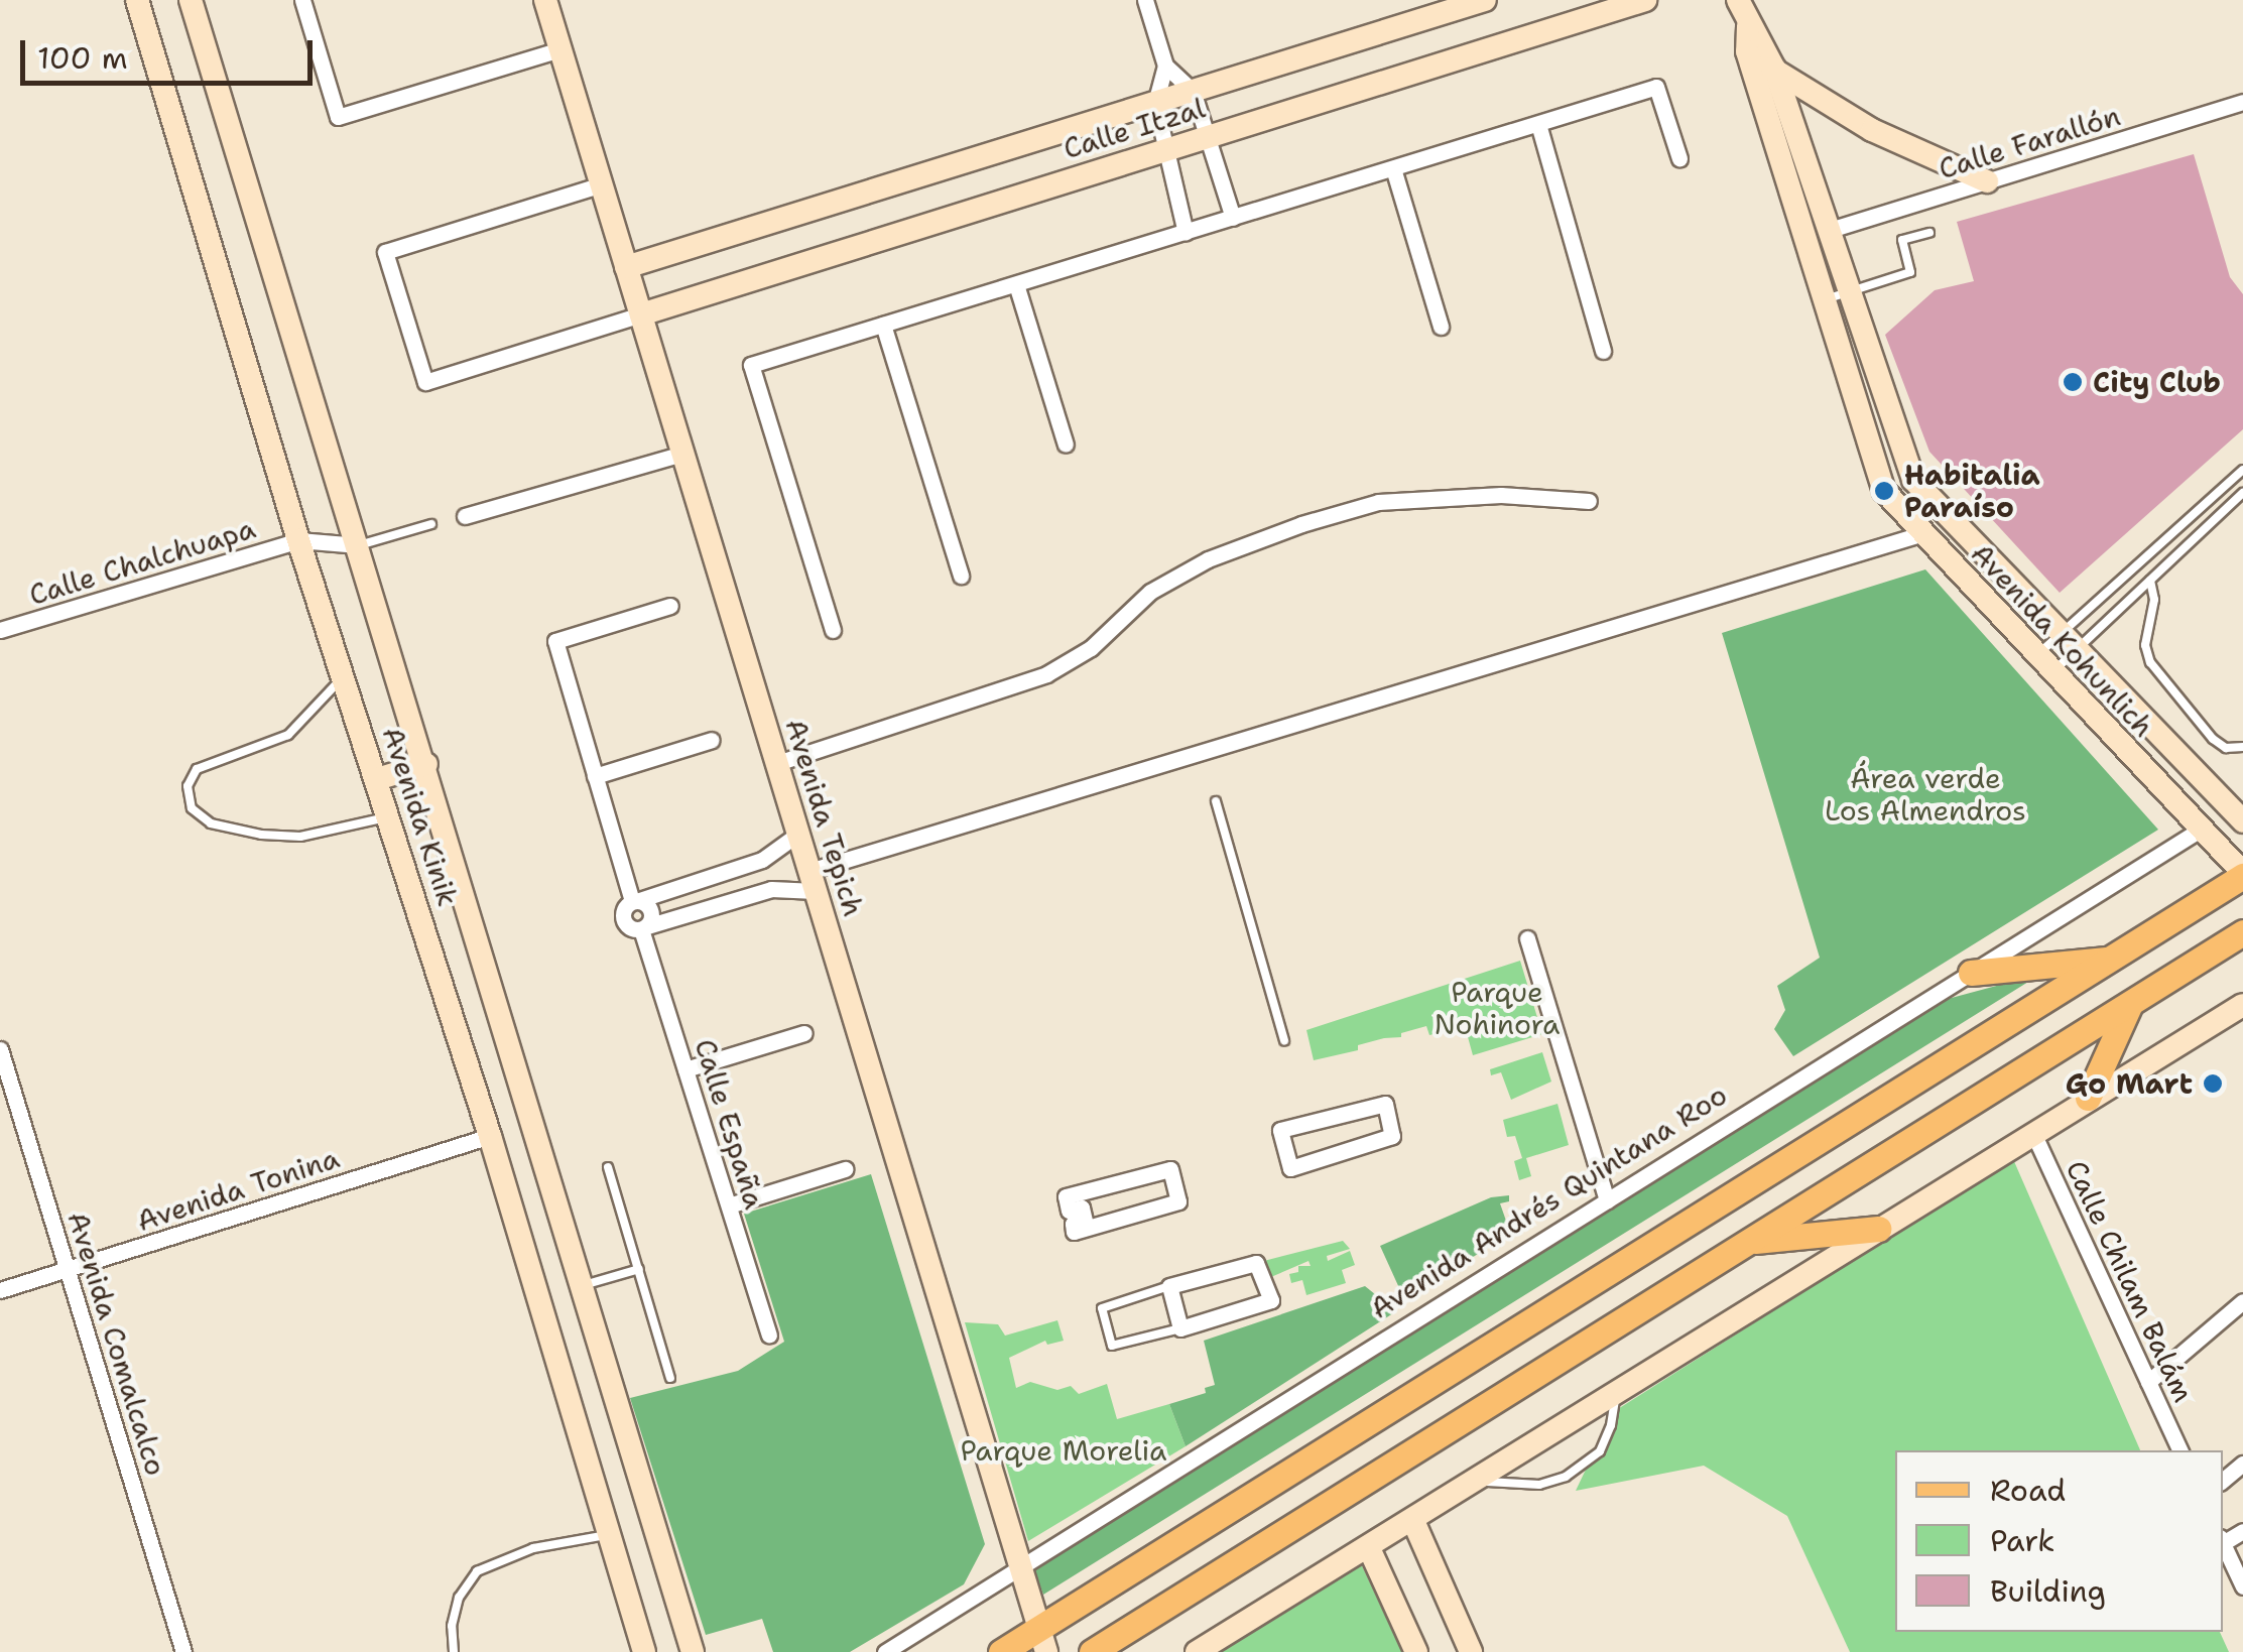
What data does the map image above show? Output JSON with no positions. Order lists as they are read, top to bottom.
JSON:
{
  "streets": {
    "street": [
      "Calle Itzal",
      "Calle Farallón",
      "Calle Chalchuapa",
      "Avenida Kohunlich",
      "Avenida Kinik",
      "Avenida Tepich",
      "Calle España",
      "Avenida Tonina",
      "Avenida Andrés Quintana Roo",
      "Calle Chilam Balám",
      "Avenida Comalcalco"
    ]
  },
  "crossings": [
    ["Calle Itzal", "Avenida Tepich"],
    ["Calle Farallón", "Avenida Kohunlich"],
    ["Calle Chalchuapa", "Avenida Kinik"],
    ["Avenida Kohunlich", "Avenida Andrés Quintana Roo"],
    ["Avenida Kinik", "Avenida Tonina"],
    ["Avenida Tepich", "Avenida Andrés Quintana Roo"],
    ["Avenida Tonina", "Avenida Comalcalco"]
  ],
  "parks": ["Área verde Los Almendros", "Parque Nohinora", "Parque Morelia"],
  "places": ["City Club", "Habitalia Paraíso", "Go Mart"],
  "legend": ["Road", "Park", "Building"],
  "scale_bar": "100 m"
}
